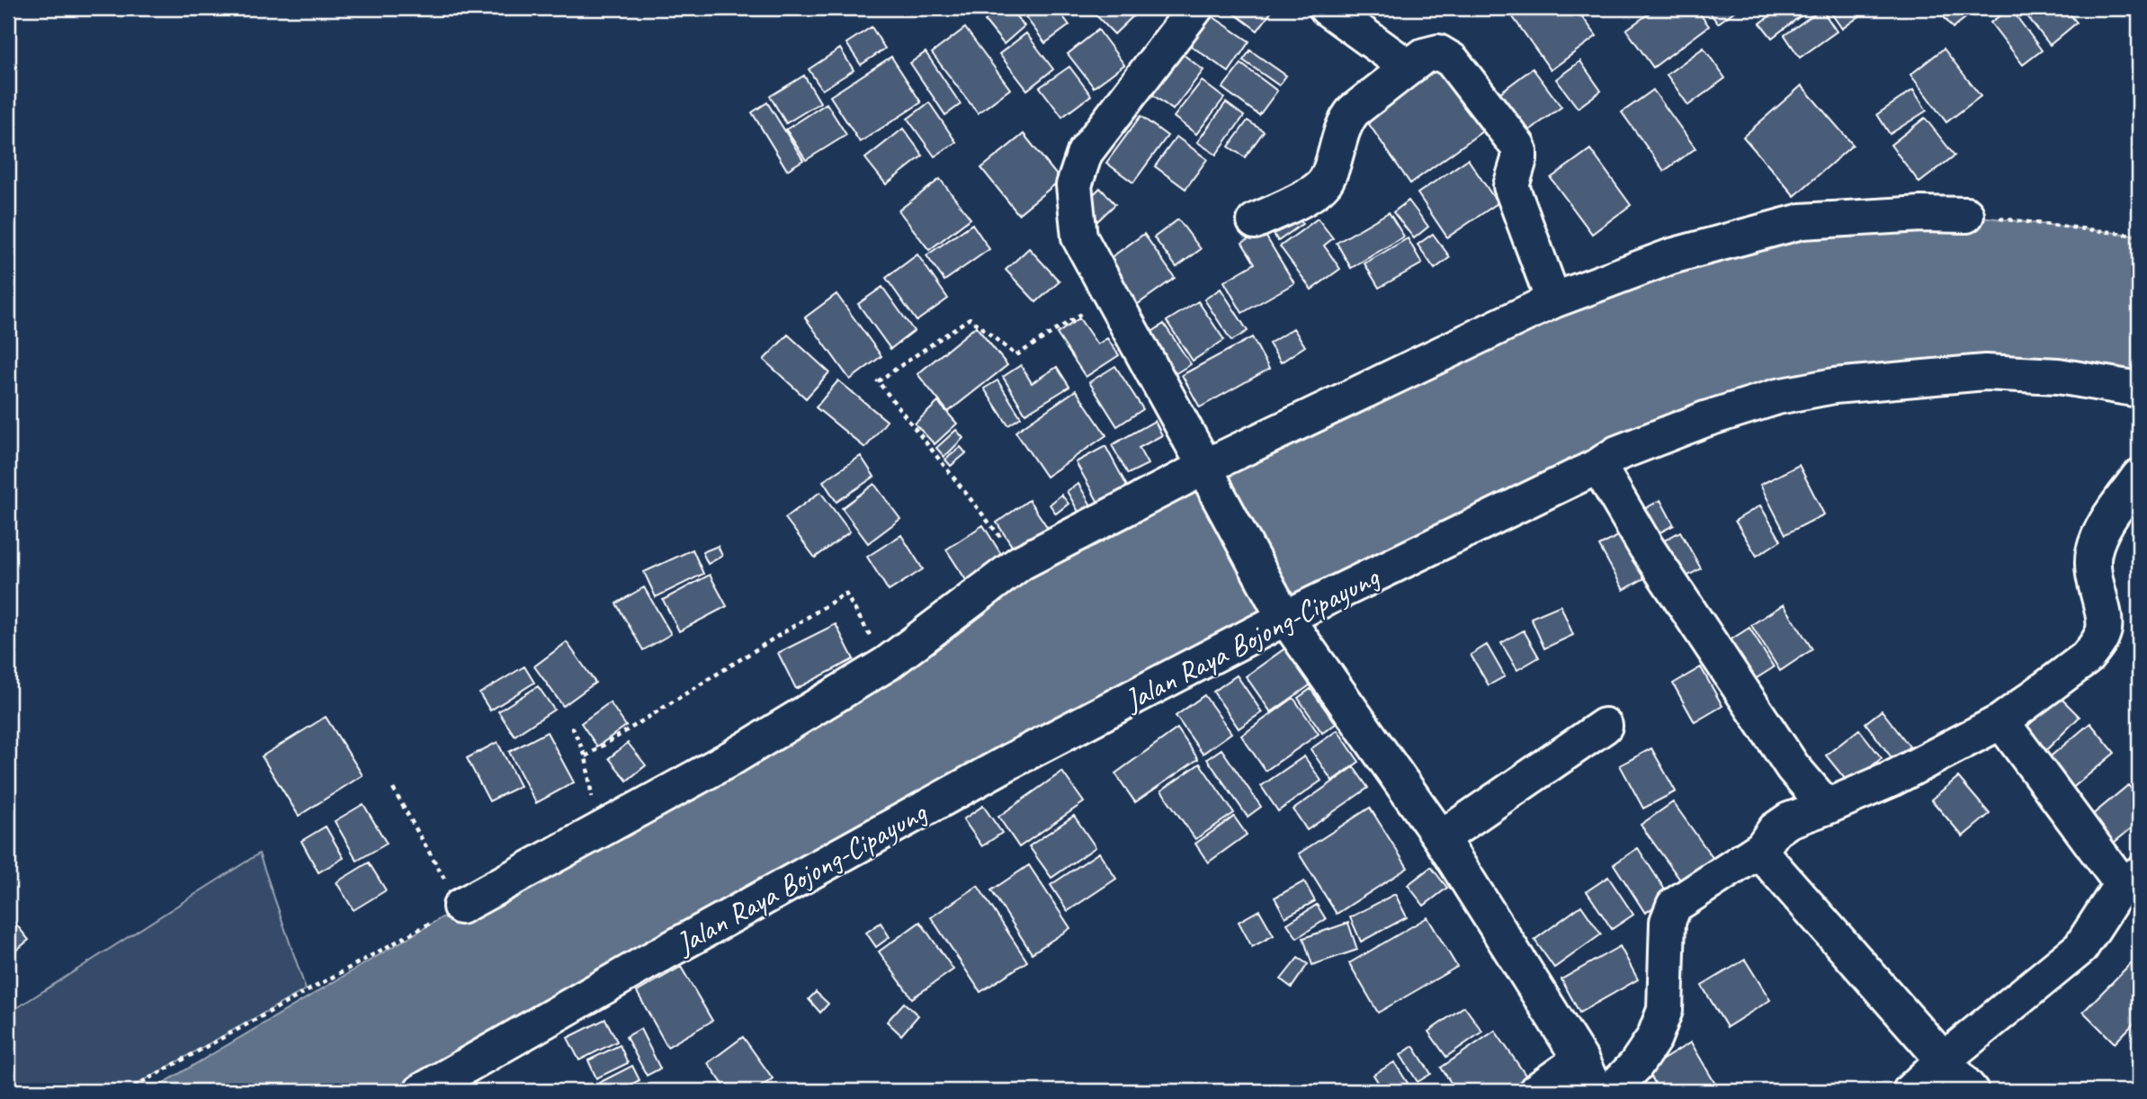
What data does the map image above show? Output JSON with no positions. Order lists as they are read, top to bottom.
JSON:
{
  "streets": {
    "street": ["Jalan Raya Bojong-Cipayung"]
  }
}
